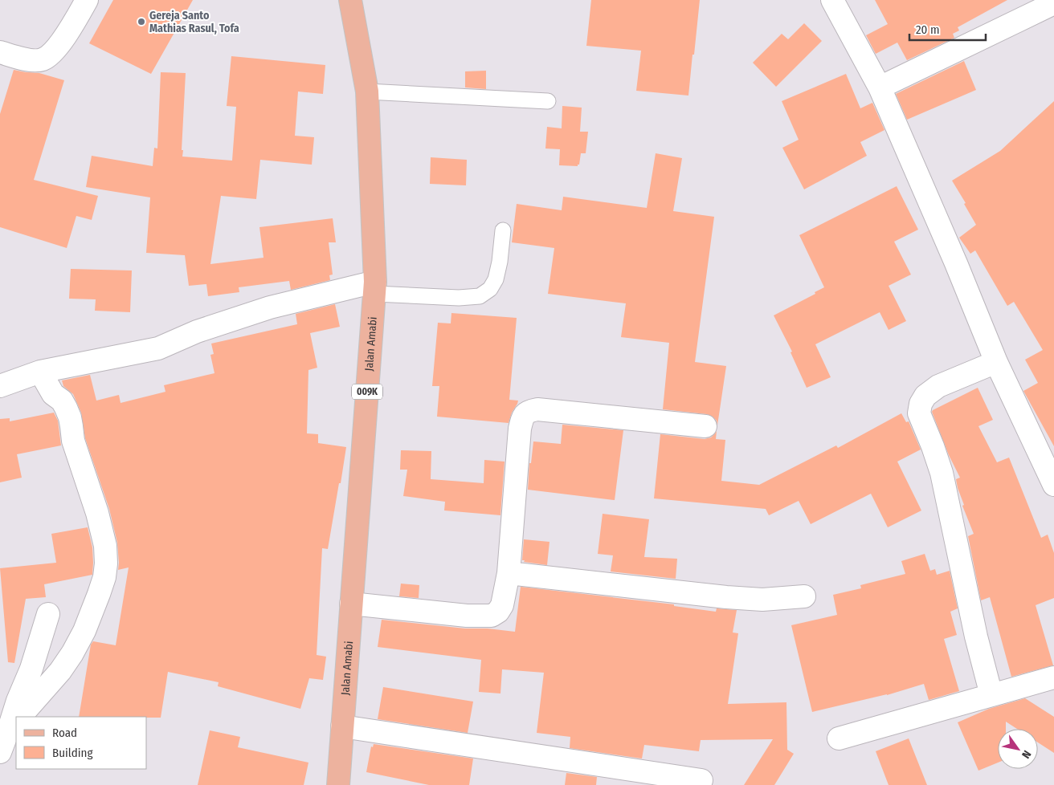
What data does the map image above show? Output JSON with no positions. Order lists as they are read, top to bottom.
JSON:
{
  "streets": {
    "main road": ["Jalan Amabi", "009K"]
  },
  "places": ["Gereja Santo Mathias Rasul, Tofa"],
  "legend": ["Road", "Building"],
  "scale_bar": "20 m",
  "north": "bottom right"
}
